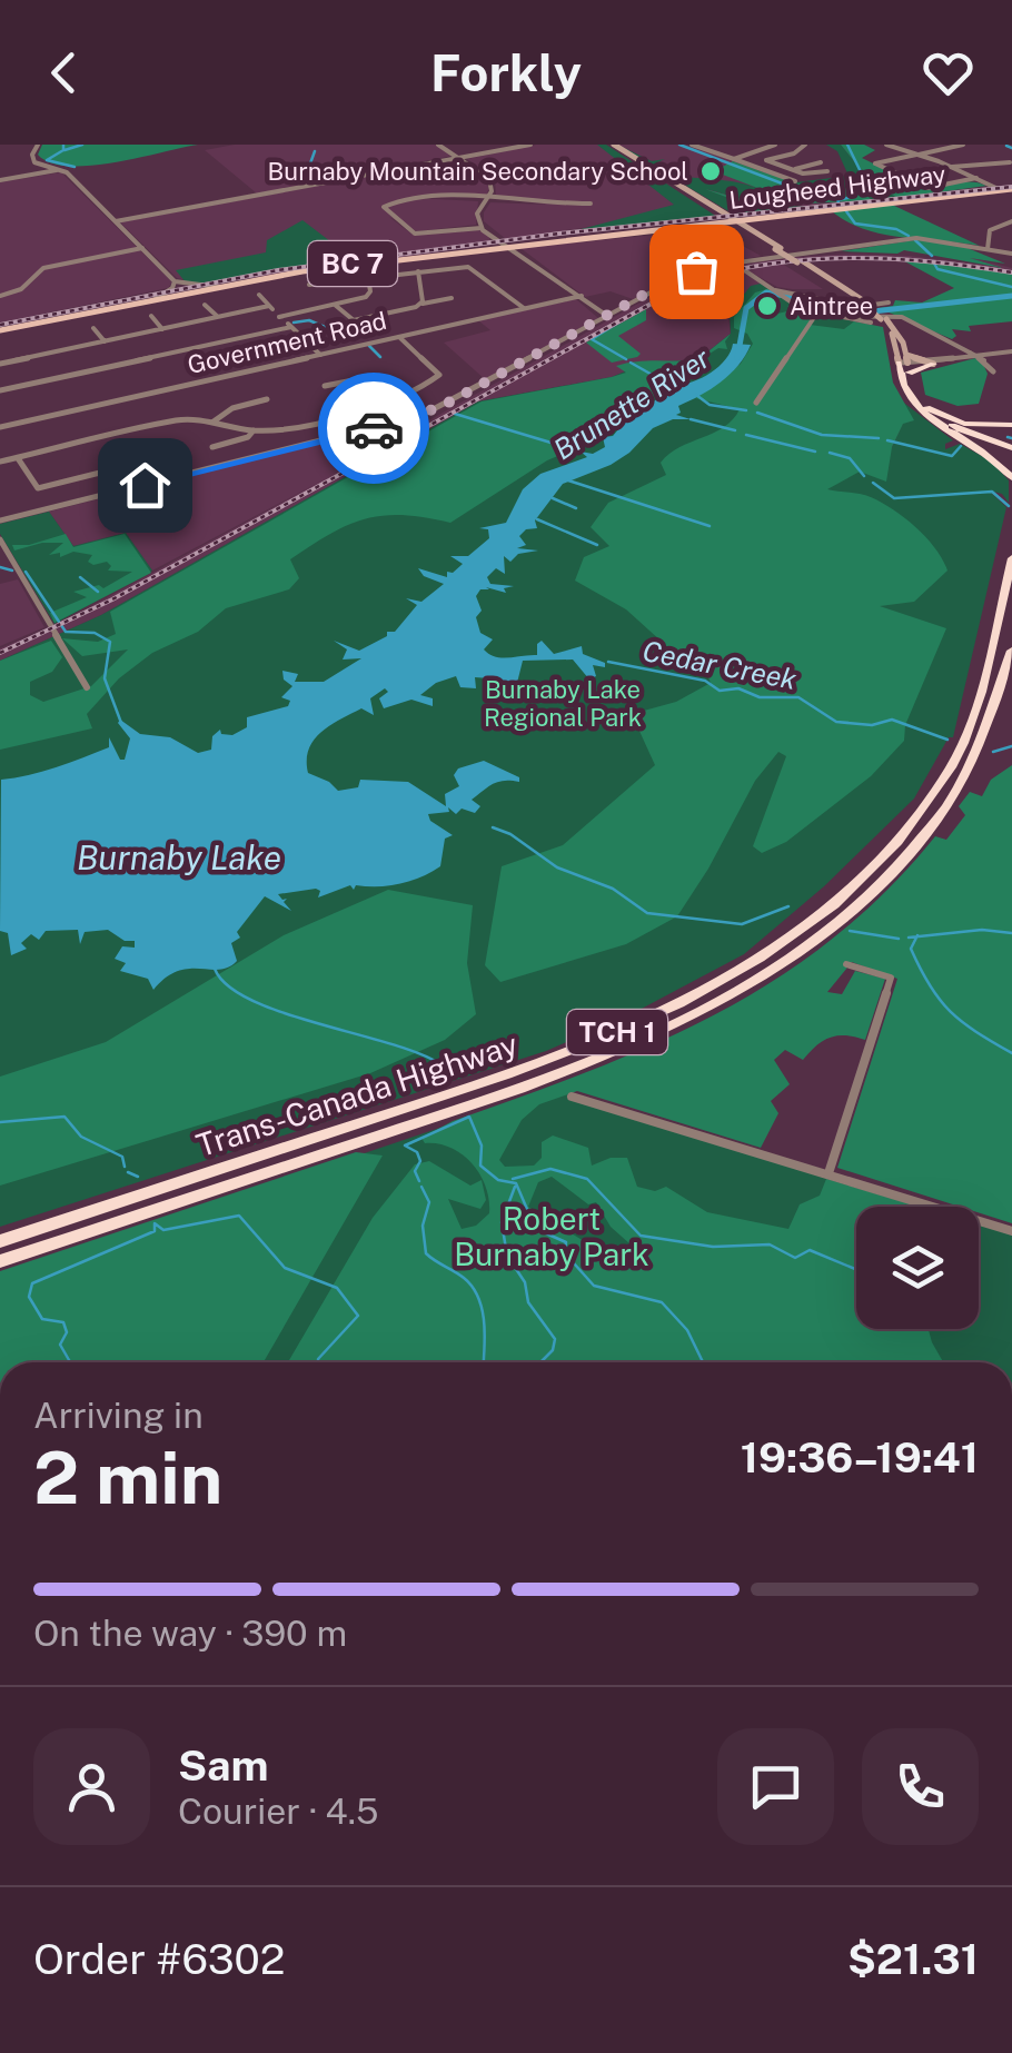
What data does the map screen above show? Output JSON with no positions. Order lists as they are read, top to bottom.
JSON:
{
  "streets": {
    "highway": ["TCH 1", "Trans-Canada Highway"],
    "main road": ["Lougheed Highway", "BC 7"],
    "street": ["Government Road"]
  },
  "water": ["Brunette River", "Cedar Creek", "Burnaby Lake"],
  "parks": ["Burnaby Lake Regional Park", "Robert Burnaby Park"],
  "places": ["Burnaby Mountain Secondary School", "Aintree"],
  "page": {
    "header": "Forkly",
    "heading": ["2 min", "Arriving in", "19:36–19:41"],
    "panel": [
      "Sam",
      "Courier · 4.5",
      "Order #6302",
      "$21.31"
    ],
    "bar": "On the way · 390 m"
  }
}
